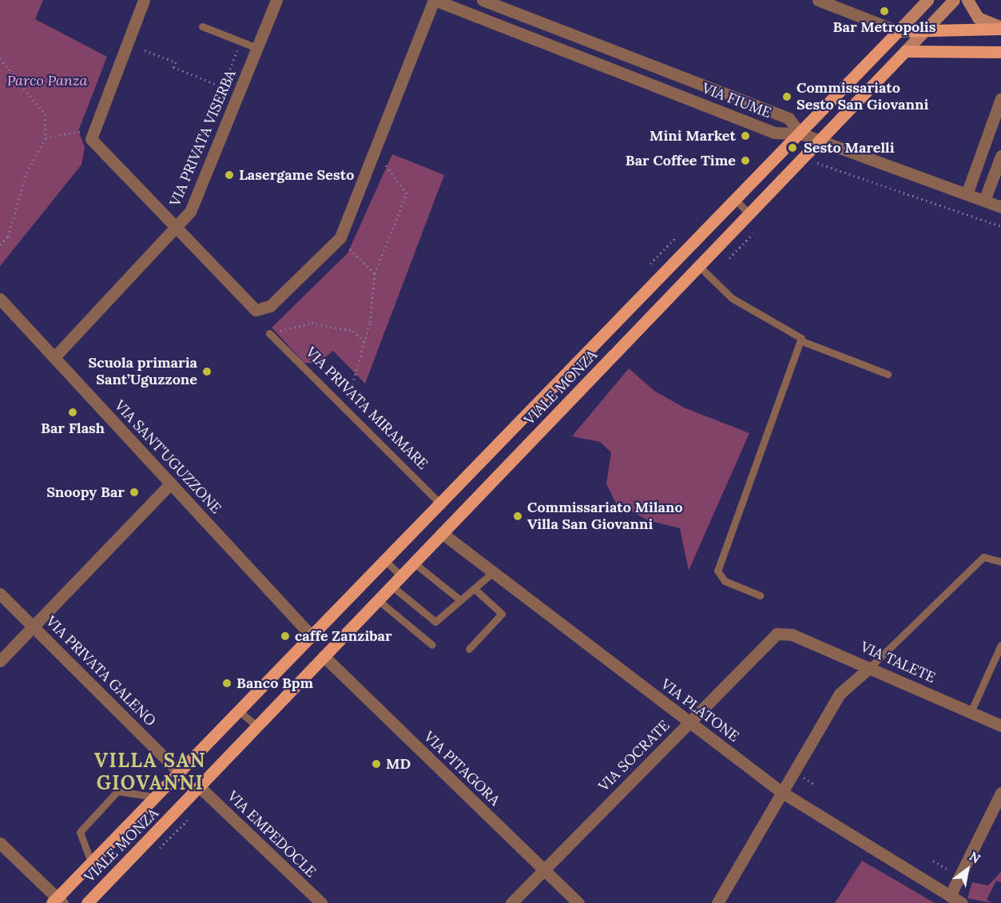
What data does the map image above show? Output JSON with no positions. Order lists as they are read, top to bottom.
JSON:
{
  "streets": {
    "main road": ["VIALE MONZA"],
    "street": [
      "VIA FIUME",
      "VIA PRIVATA VISERBA",
      "VIA SANT'UGUZZONE",
      "VIA TALETE",
      "VIA PRIVATA GALENO",
      "VIA PLATONE",
      "VIA SOCRATE",
      "VIA PITAGORA",
      "VIA EMPEDOCLE"
    ],
    "lane": ["VIA PRIVATA MIRAMARE"]
  },
  "crossings": [
    ["VIA FIUME", "VIALE MONZA"],
    ["VIA PRIVATA VISERBA", "VIA SANT'UGUZZONE"],
    ["VIALE MONZA", "VIA PRIVATA MIRAMARE"],
    ["VIALE MONZA", "VIA SANT'UGUZZONE"],
    ["VIALE MONZA", "VIA PRIVATA GALENO"],
    ["VIALE MONZA", "VIA PLATONE"],
    ["VIALE MONZA", "VIA PITAGORA"],
    ["VIALE MONZA", "VIA EMPEDOCLE"],
    ["VIA TALETE", "VIA SOCRATE"],
    ["VIA PLATONE", "VIA SOCRATE"],
    ["VIA SOCRATE", "VIA PITAGORA"]
  ],
  "districts": ["VILLA SAN GIOVANNI"],
  "parks": ["Parco Panza"],
  "places": [
    "Bar Metropolis",
    "Commissariato Sesto San Giovanni",
    "Mini Market",
    "Sesto Marelli",
    "Bar Coffee Time",
    "Lasergame Sesto",
    "Scuola primaria Sant’Uguzzone",
    "Bar Flash",
    "Snoopy Bar",
    "Commissariato Milano Villa San Giovanni",
    "caffe Zanzibar",
    "Banco Bpm",
    "MD"
  ],
  "north": "top right"
}
